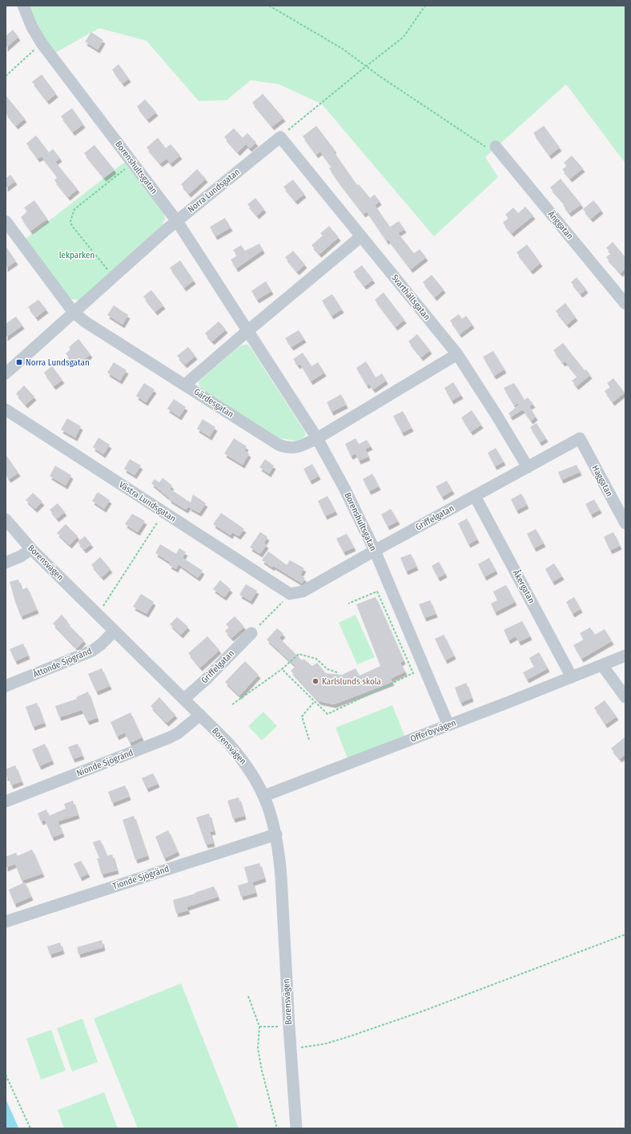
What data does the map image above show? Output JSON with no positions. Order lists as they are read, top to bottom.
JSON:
{
  "streets": {
    "street": [
      "Borenshultsgatan",
      "Norra Lundsgatan",
      "Änggatan",
      "Svarthällsgatan",
      "Gärdesgatan",
      "Haggatan",
      "Västra Lundsgatan",
      "Griffelgatan",
      "Borensvägen",
      "Åkergatan",
      "Åttonde Sjögränd",
      "Offerbyvägen",
      "Nionde Sjögränd",
      "Tionde Sjögränd"
    ]
  },
  "crossings": [
    ["Borenshultsgatan", "Norra Lundsgatan"],
    ["Borenshultsgatan", "Gärdesgatan"],
    ["Borenshultsgatan", "Griffelgatan"],
    ["Borenshultsgatan", "Offerbyvägen"],
    ["Norra Lundsgatan", "Svarthällsgatan"],
    ["Norra Lundsgatan", "Gärdesgatan"],
    ["Svarthällsgatan", "Gärdesgatan"],
    ["Svarthällsgatan", "Griffelgatan"],
    ["Haggatan", "Griffelgatan"],
    ["Västra Lundsgatan", "Griffelgatan"],
    ["Griffelgatan", "Borensvägen"],
    ["Griffelgatan", "Åkergatan"],
    ["Borensvägen", "Åttonde Sjögränd"],
    ["Borensvägen", "Offerbyvägen"],
    ["Borensvägen", "Nionde Sjögränd"],
    ["Borensvägen", "Tionde Sjögränd"],
    ["Åkergatan", "Offerbyvägen"]
  ],
  "parks": ["lekparken"],
  "places": {
    "transit": ["Norra Lundsgatan"],
    "other": ["Karlslunds skola"]
  }
}
